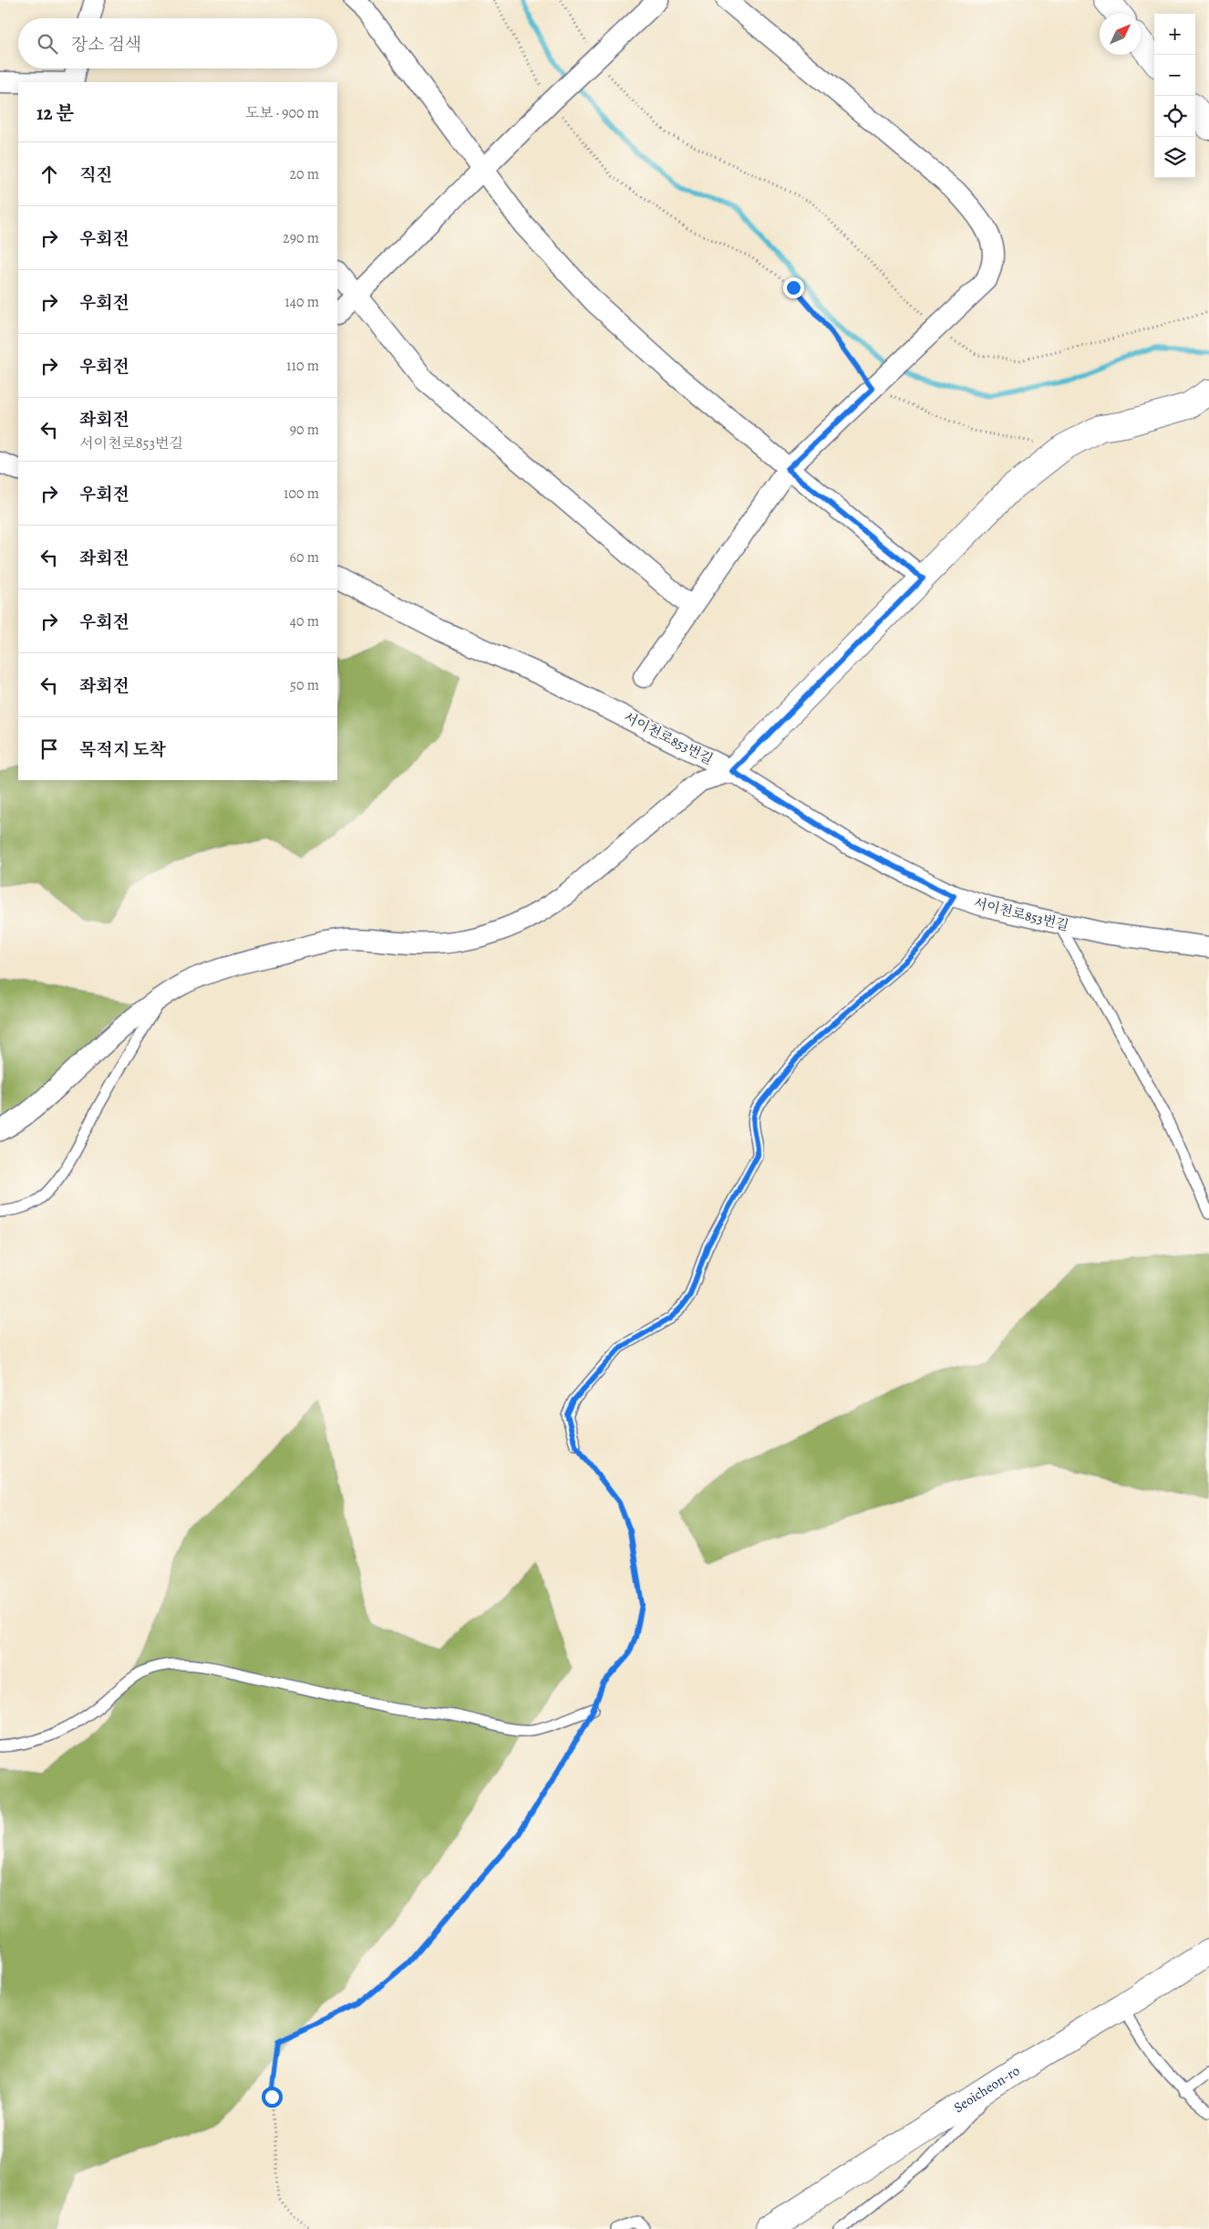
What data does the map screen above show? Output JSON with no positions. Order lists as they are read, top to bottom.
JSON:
{
  "streets": {
    "street": ["서이천로853번길", "Seoicheon-ro"]
  },
  "north": "top right",
  "page": {
    "map_buttons": ["+", "−"],
    "search": "장소 검색",
    "heading": ["12 분", "도보 · 900 m"],
    "list": [
      ["직진", "20 m"],
      ["우회전", "290 m"],
      ["우회전", "140 m"],
      ["우회전", "110 m"],
      ["좌회전", "서이천로853번길", "90 m"],
      ["우회전", "100 m"],
      ["좌회전", "60 m"],
      ["우회전", "40 m"],
      ["좌회전", "50 m"],
      "목적지 도착"
    ]
  }
}
